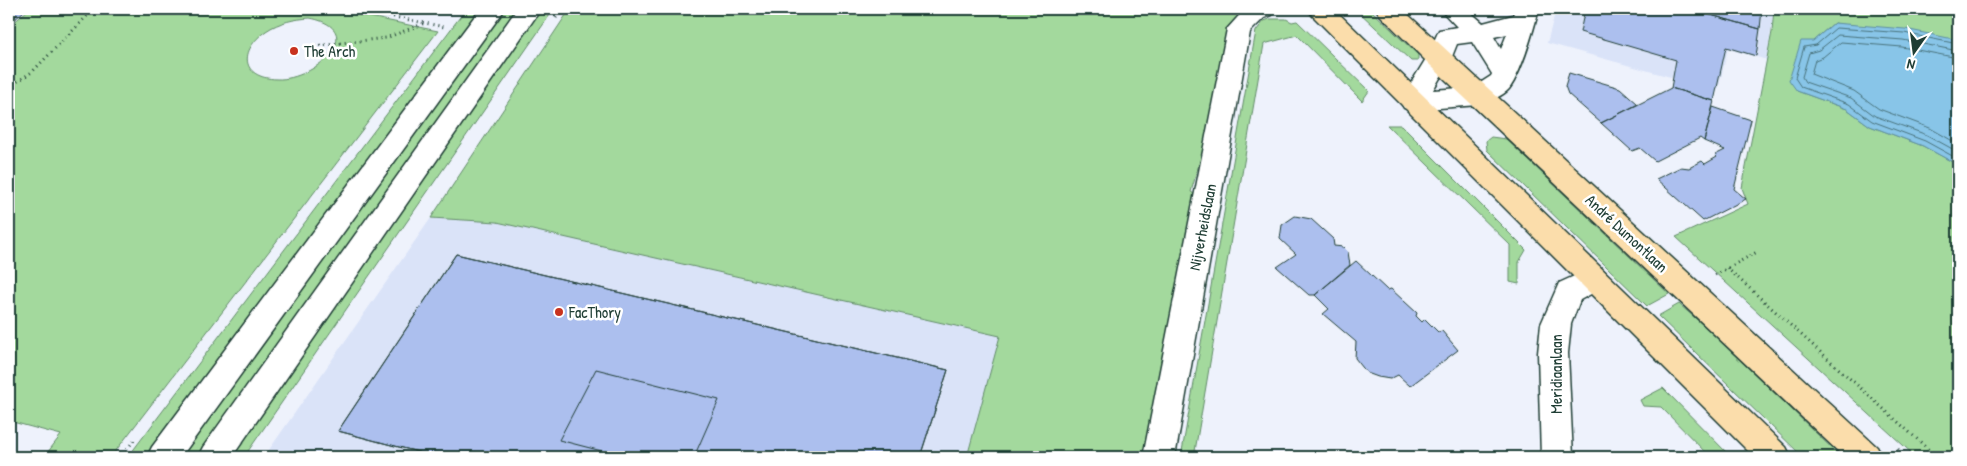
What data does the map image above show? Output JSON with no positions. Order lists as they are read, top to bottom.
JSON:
{
  "streets": {
    "main road": ["André Dumontlaan"],
    "street": ["Nijverheidslaan", "Meridiaanlaan"]
  },
  "places": ["The Arch", "FacThory"],
  "north": "bottom"
}
